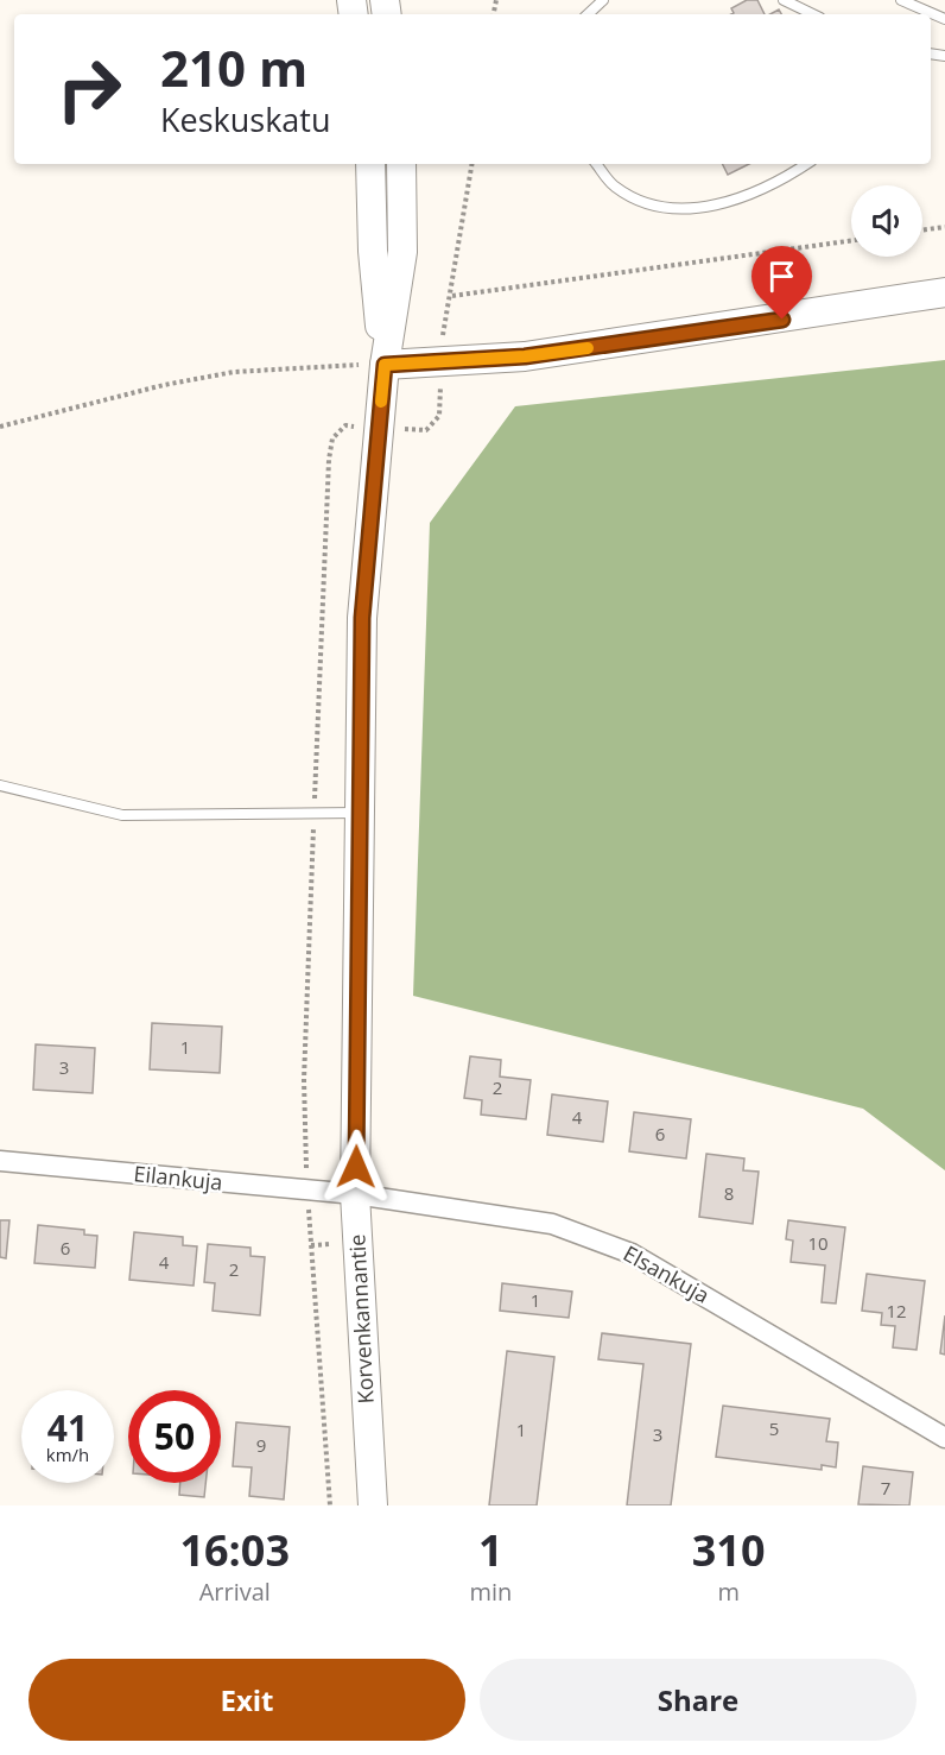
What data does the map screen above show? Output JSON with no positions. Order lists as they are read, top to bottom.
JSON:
{
  "streets": {
    "main road": ["Korvenkannantie"],
    "street": ["Eilankuja", "Elsankuja"]
  },
  "crossings": [
    ["Eilankuja", "Elsankuja"],
    ["Eilankuja", "Korvenkannantie"],
    ["Elsankuja", "Korvenkannantie"]
  ],
  "house_numbers": [
    "1",
    "3",
    "2",
    "4",
    "6",
    "8",
    "10",
    "6",
    "4",
    "2",
    "1",
    "12",
    "5",
    "1",
    "3",
    "9",
    "7"
  ],
  "page": {
    "turn": ["210 m", "Keskuskatu"],
    "speed": "41 km/h",
    "limit": "50",
    "eta": [
      "16:03",
      "Arrival",
      "1",
      "min",
      "310",
      "m"
    ],
    "buttons": ["Exit", "Share"]
  }
}
